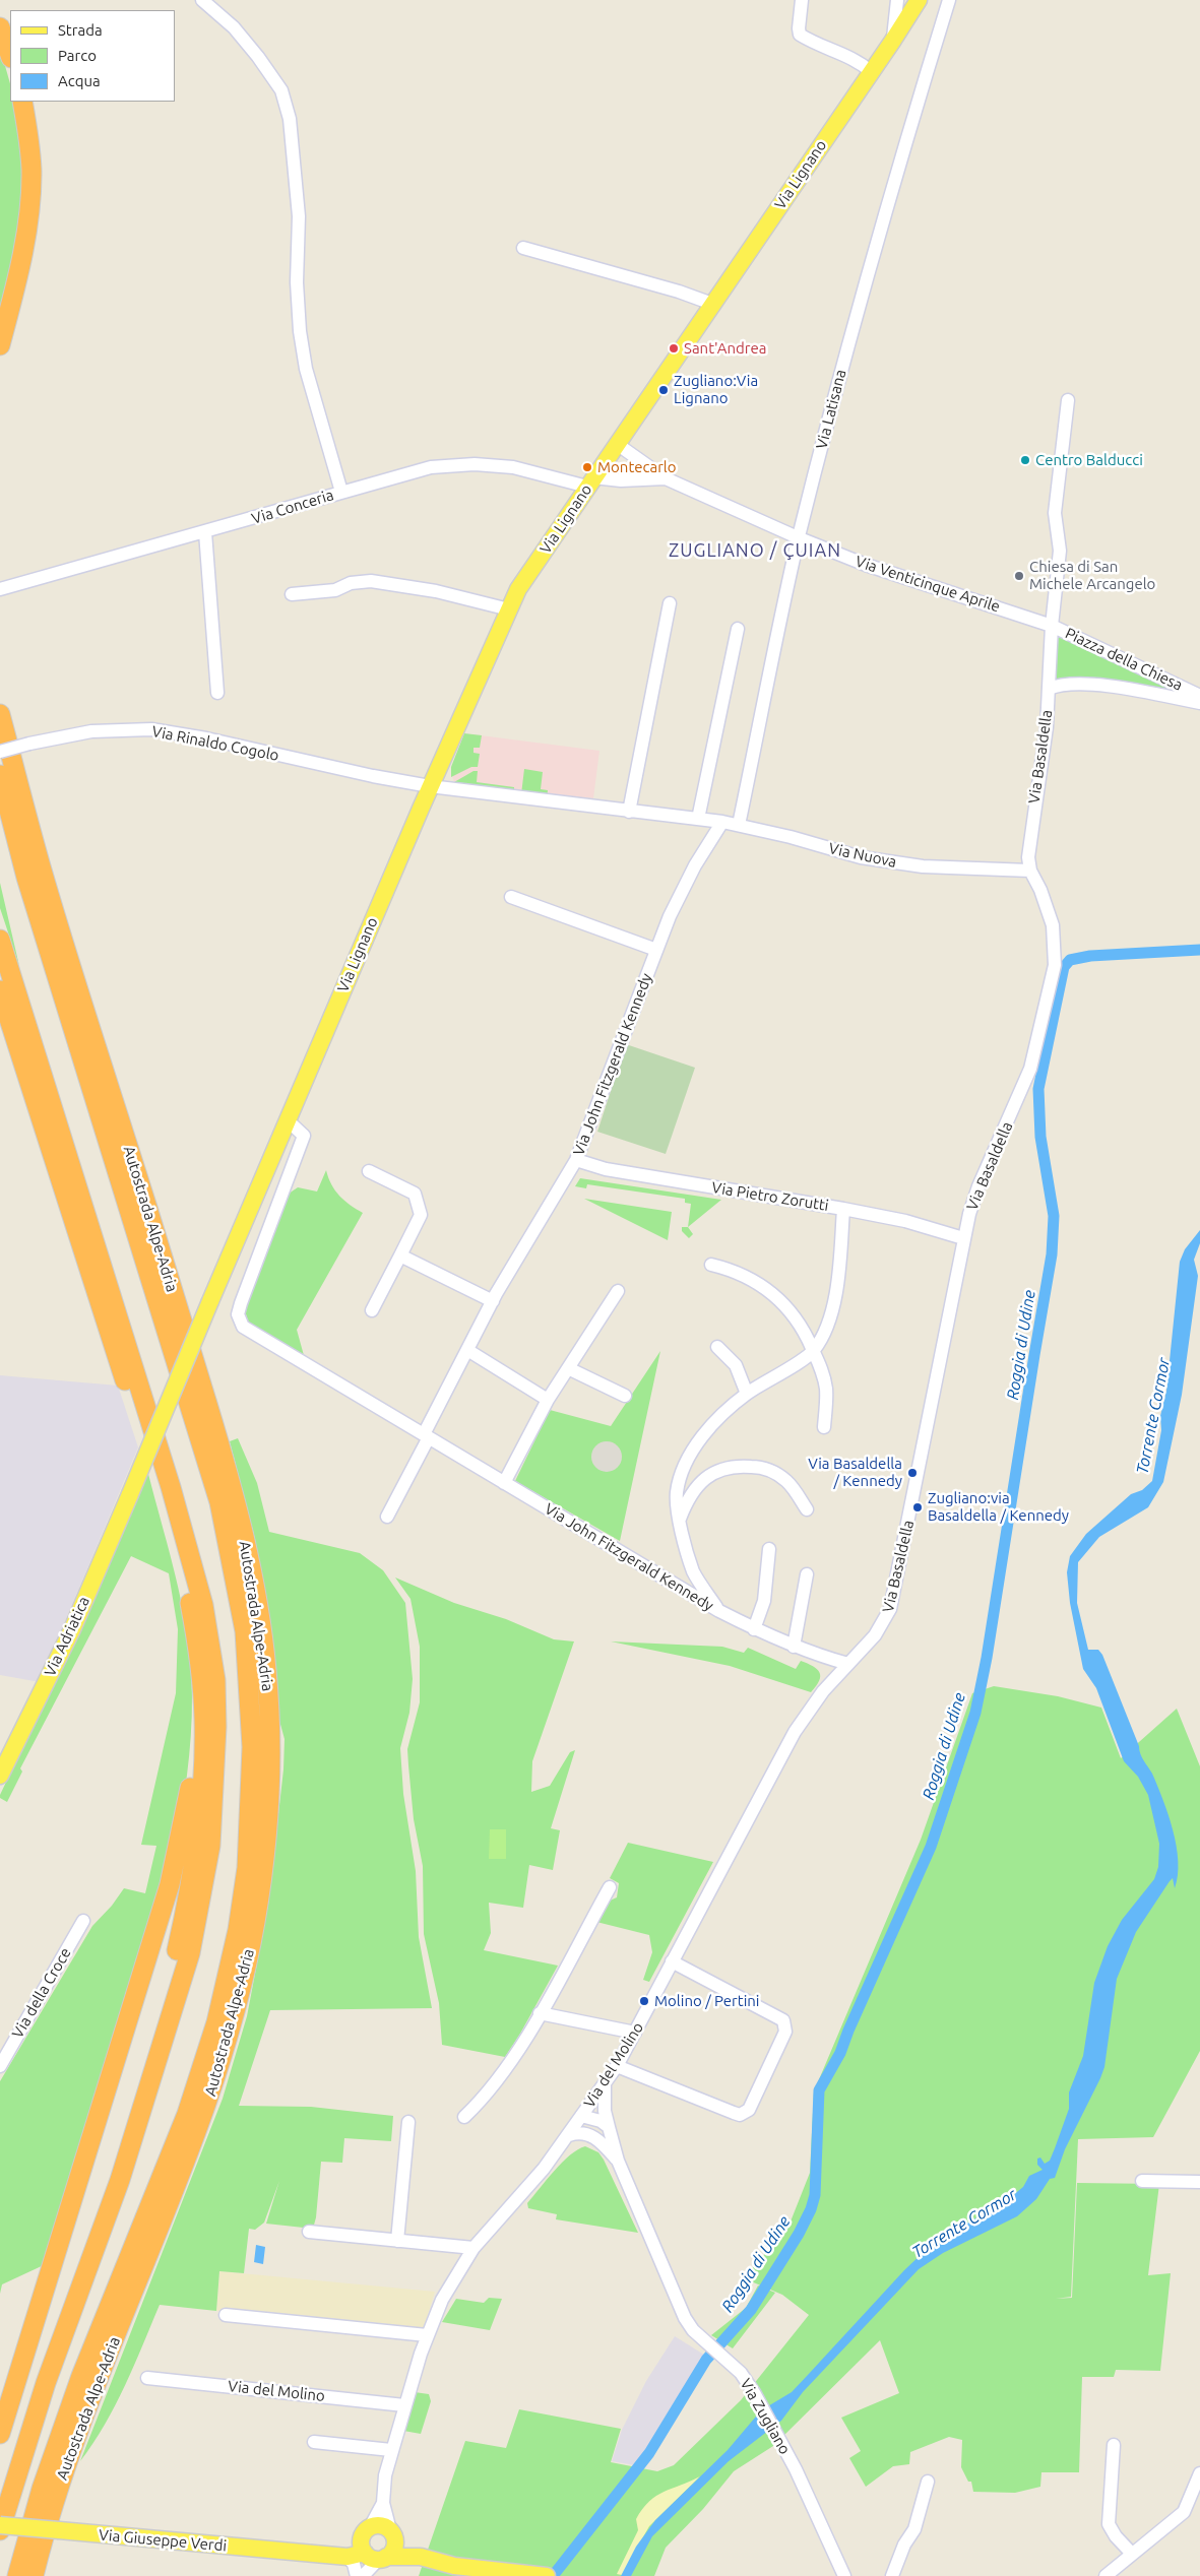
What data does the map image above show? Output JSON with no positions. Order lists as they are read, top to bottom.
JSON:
{
  "streets": {
    "highway": ["Autostrada Alpe-Adria"],
    "main road": ["Via Lignano", "Via Adriatica", "Via Giuseppe Verdi"],
    "street": [
      "Via Latisana",
      "Via Conceria",
      "Via Venticinque Aprile",
      "Piazza della Chiesa",
      "Via Rinaldo Cogolo",
      "Via Basaldella",
      "Via Nuova",
      "Via John Fitzgerald Kennedy",
      "Via Pietro Zorutti",
      "Via della Croce",
      "Via del Molino",
      "Via Zugliano"
    ]
  },
  "crossings": [
    ["Via Lignano", "Via Conceria"],
    ["Via Lignano", "Via Rinaldo Cogolo"],
    ["Via Lignano", "Via Nuova"],
    ["Via Lignano", "Via John Fitzgerald Kennedy"],
    ["Via Lignano", "Via Adriatica"],
    ["Via Latisana", "Via Venticinque Aprile"],
    ["Via Latisana", "Via Nuova"],
    ["Via Conceria", "Via Venticinque Aprile"],
    ["Via Venticinque Aprile", "Piazza della Chiesa"],
    ["Piazza della Chiesa", "Via Basaldella"],
    ["Via Rinaldo Cogolo", "Via Nuova"],
    ["Via Basaldella", "Via Nuova"],
    ["Via Basaldella", "Via John Fitzgerald Kennedy"],
    ["Via Basaldella", "Via Pietro Zorutti"],
    ["Via Basaldella", "Via del Molino"],
    ["Via Nuova", "Via John Fitzgerald Kennedy"],
    ["Via John Fitzgerald Kennedy", "Via Pietro Zorutti"],
    ["Via John Fitzgerald Kennedy", "Via del Molino"],
    ["Via del Molino", "Via Zugliano"],
    ["Via del Molino", "Via Giuseppe Verdi"]
  ],
  "districts": ["ZUGLIANO / ÇUIAN"],
  "water": ["Roggia di Udine", "Torrente Cormor"],
  "places": [
    "Sant'Andrea",
    "Zugliano:Via Lignano",
    "Centro Balducci",
    "Montecarlo",
    "Chiesa di San Michele Arcangelo",
    "Via Basaldella / Kennedy",
    "Zugliano:via Basaldella / Kennedy",
    "Molino / Pertini"
  ],
  "legend": ["Strada", "Parco", "Acqua"]
}
